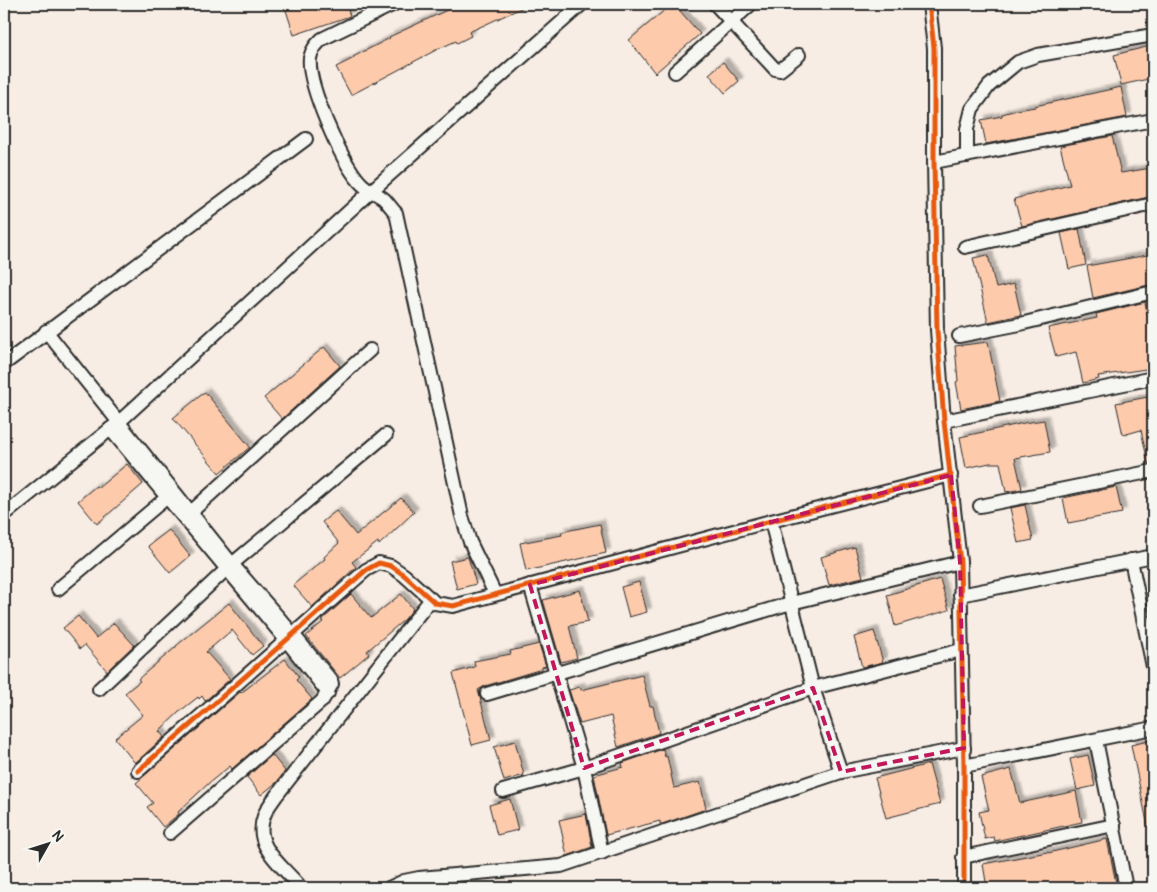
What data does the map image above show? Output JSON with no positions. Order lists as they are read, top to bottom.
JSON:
{
  "north": "top right"
}
